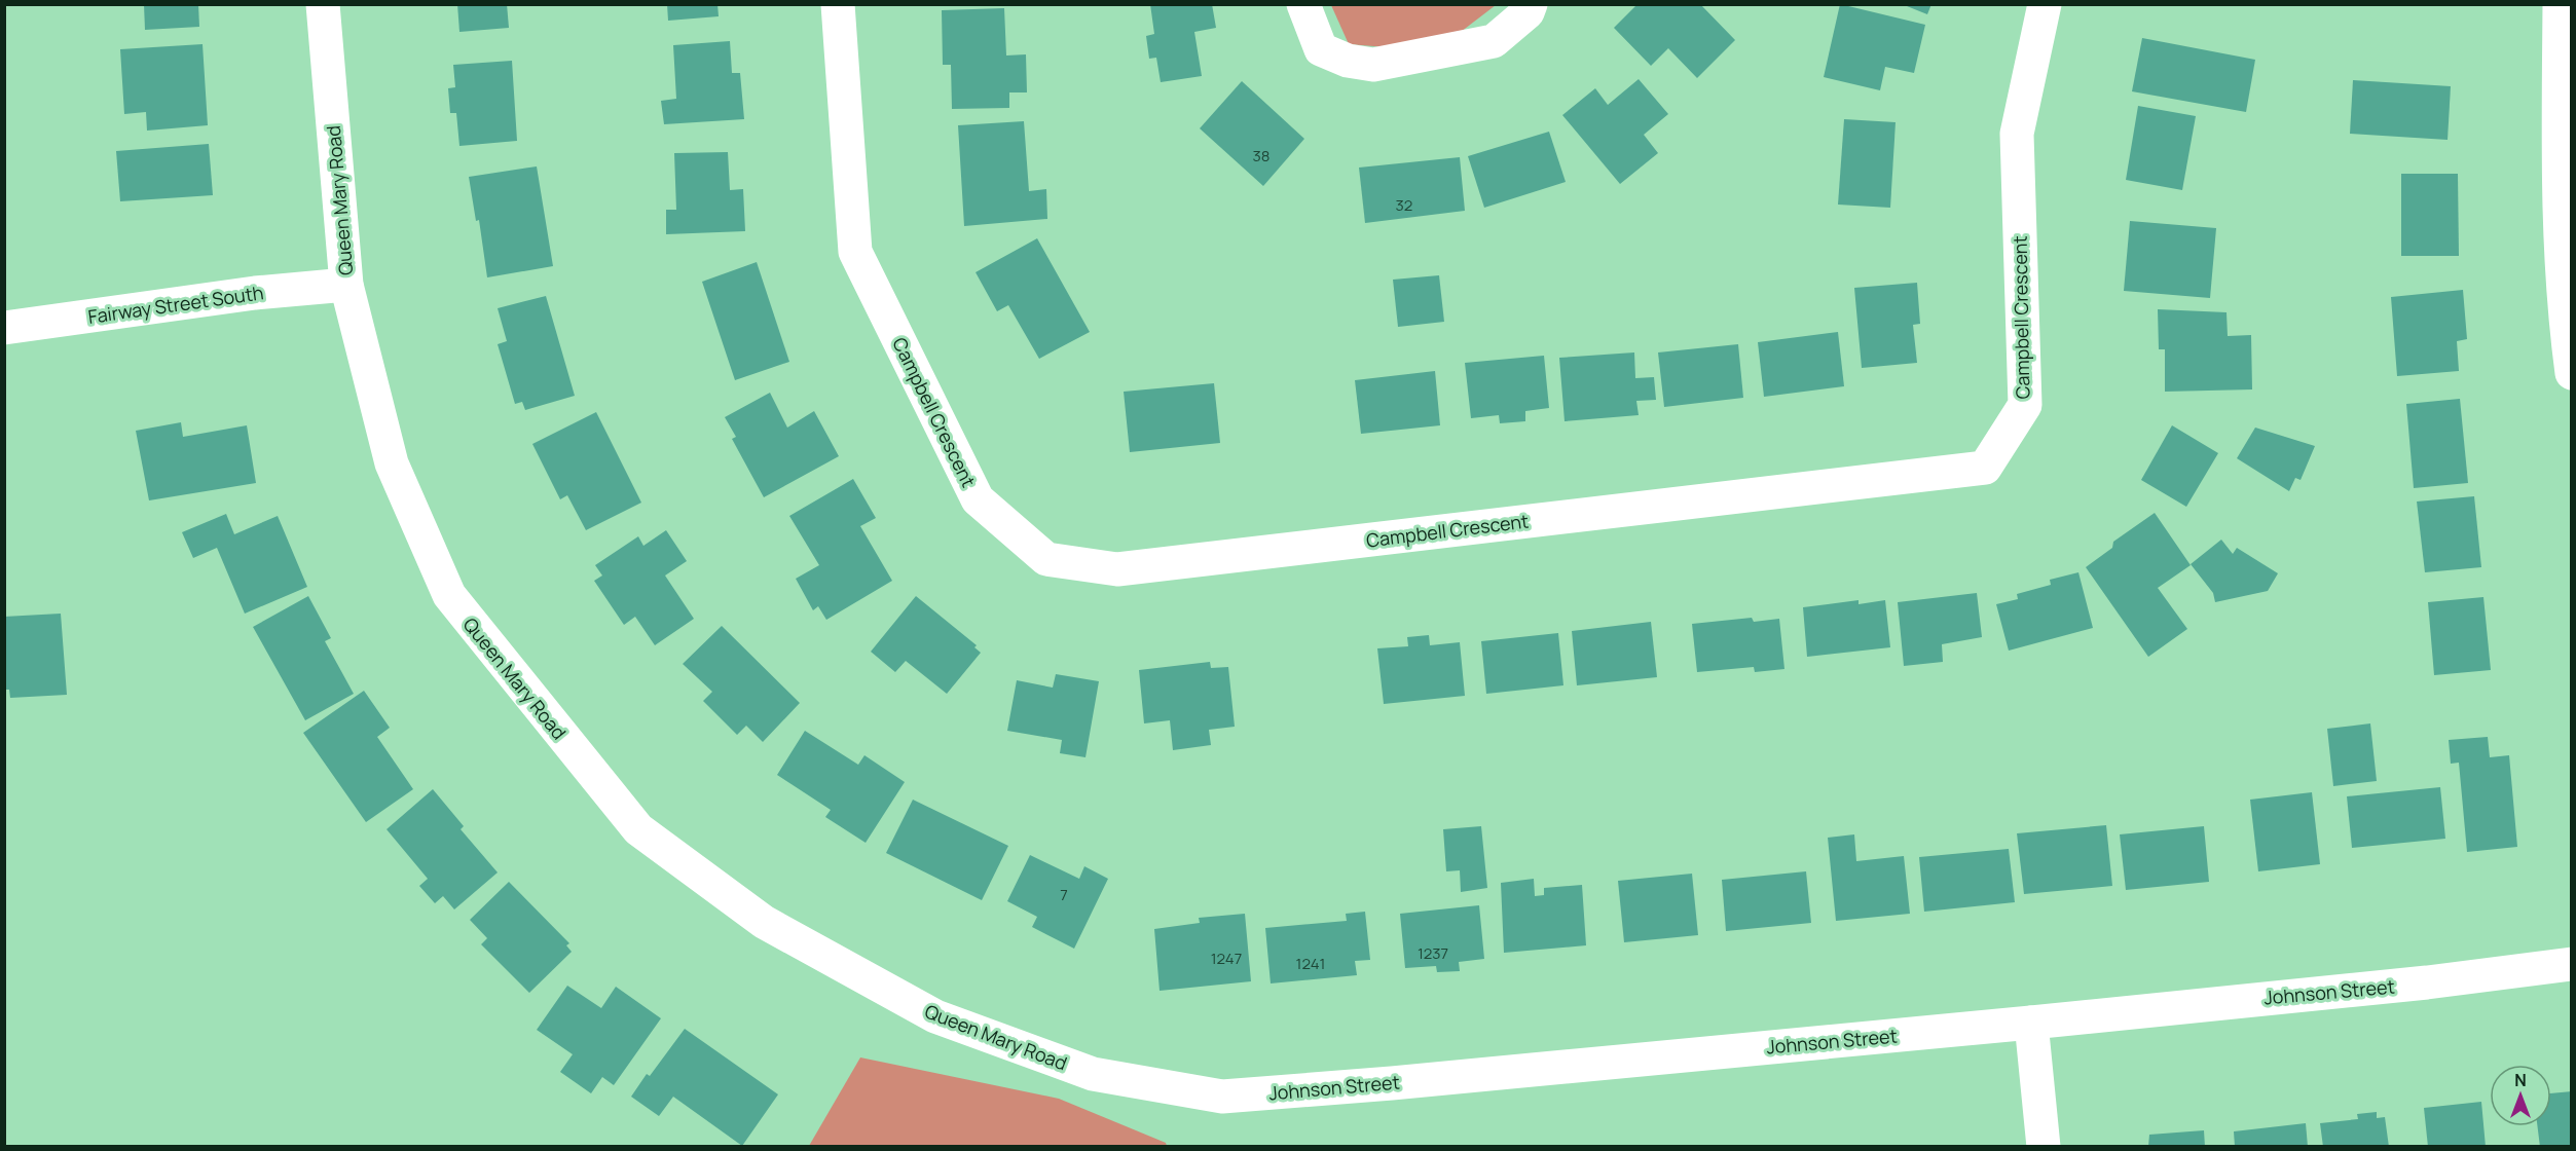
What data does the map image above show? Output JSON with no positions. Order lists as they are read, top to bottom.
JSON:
{
  "streets": {
    "street": [
      "Queen Mary Road",
      "Fairway Street South",
      "Campbell Crescent",
      "Johnson Street"
    ]
  },
  "crossings": [
    ["Queen Mary Road", "Fairway Street South"],
    ["Queen Mary Road", "Johnson Street"]
  ],
  "house_numbers": [
    "38",
    "32",
    "7",
    "1237",
    "1247",
    "1241"
  ],
  "north": "top"
}
